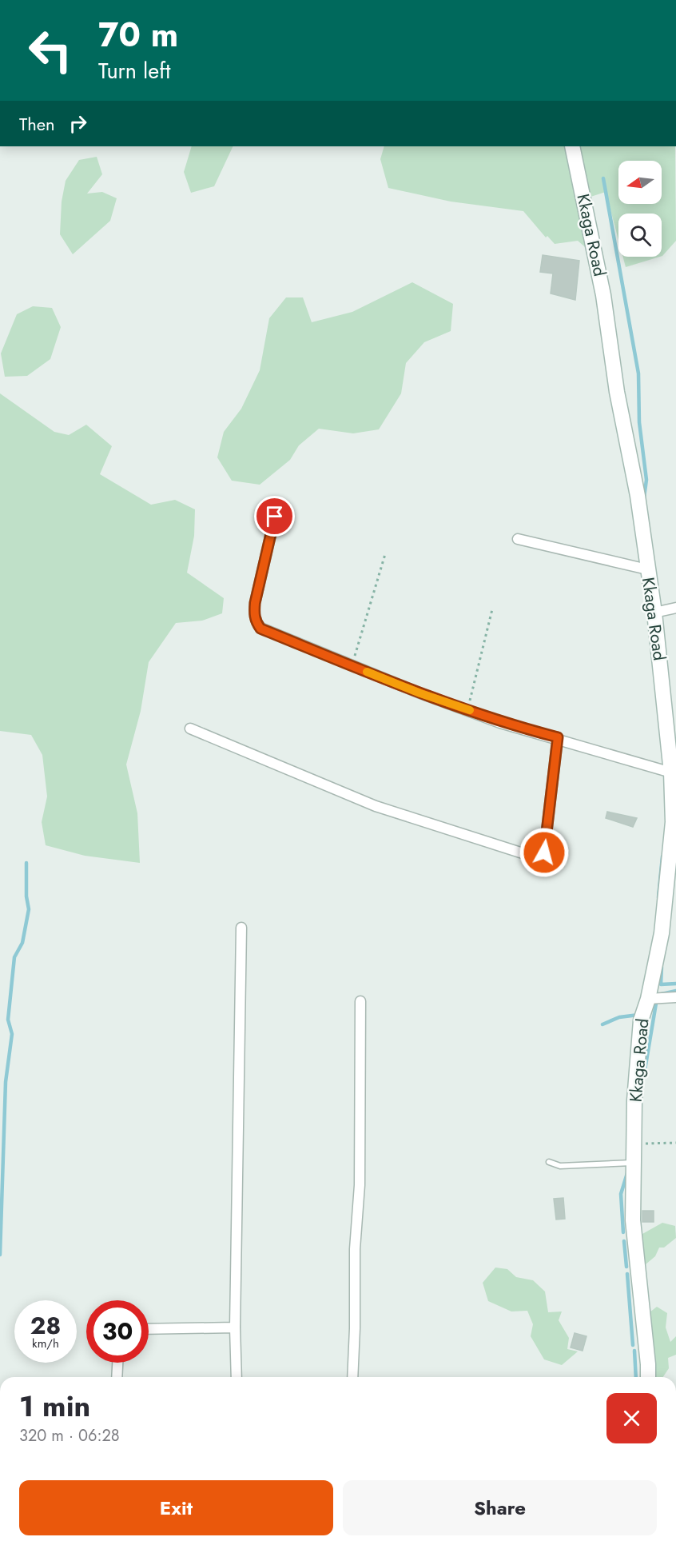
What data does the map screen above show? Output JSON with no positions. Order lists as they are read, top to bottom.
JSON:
{
  "streets": {
    "street": ["Kkaga Road"]
  },
  "north": "left",
  "page": {
    "turn": ["70 m", "Turn left"],
    "then": "Then",
    "speed": "28 km/h",
    "limit": "30",
    "heading": ["1 min", "320 m · 06:28"],
    "buttons": ["Exit", "Share"]
  }
}
